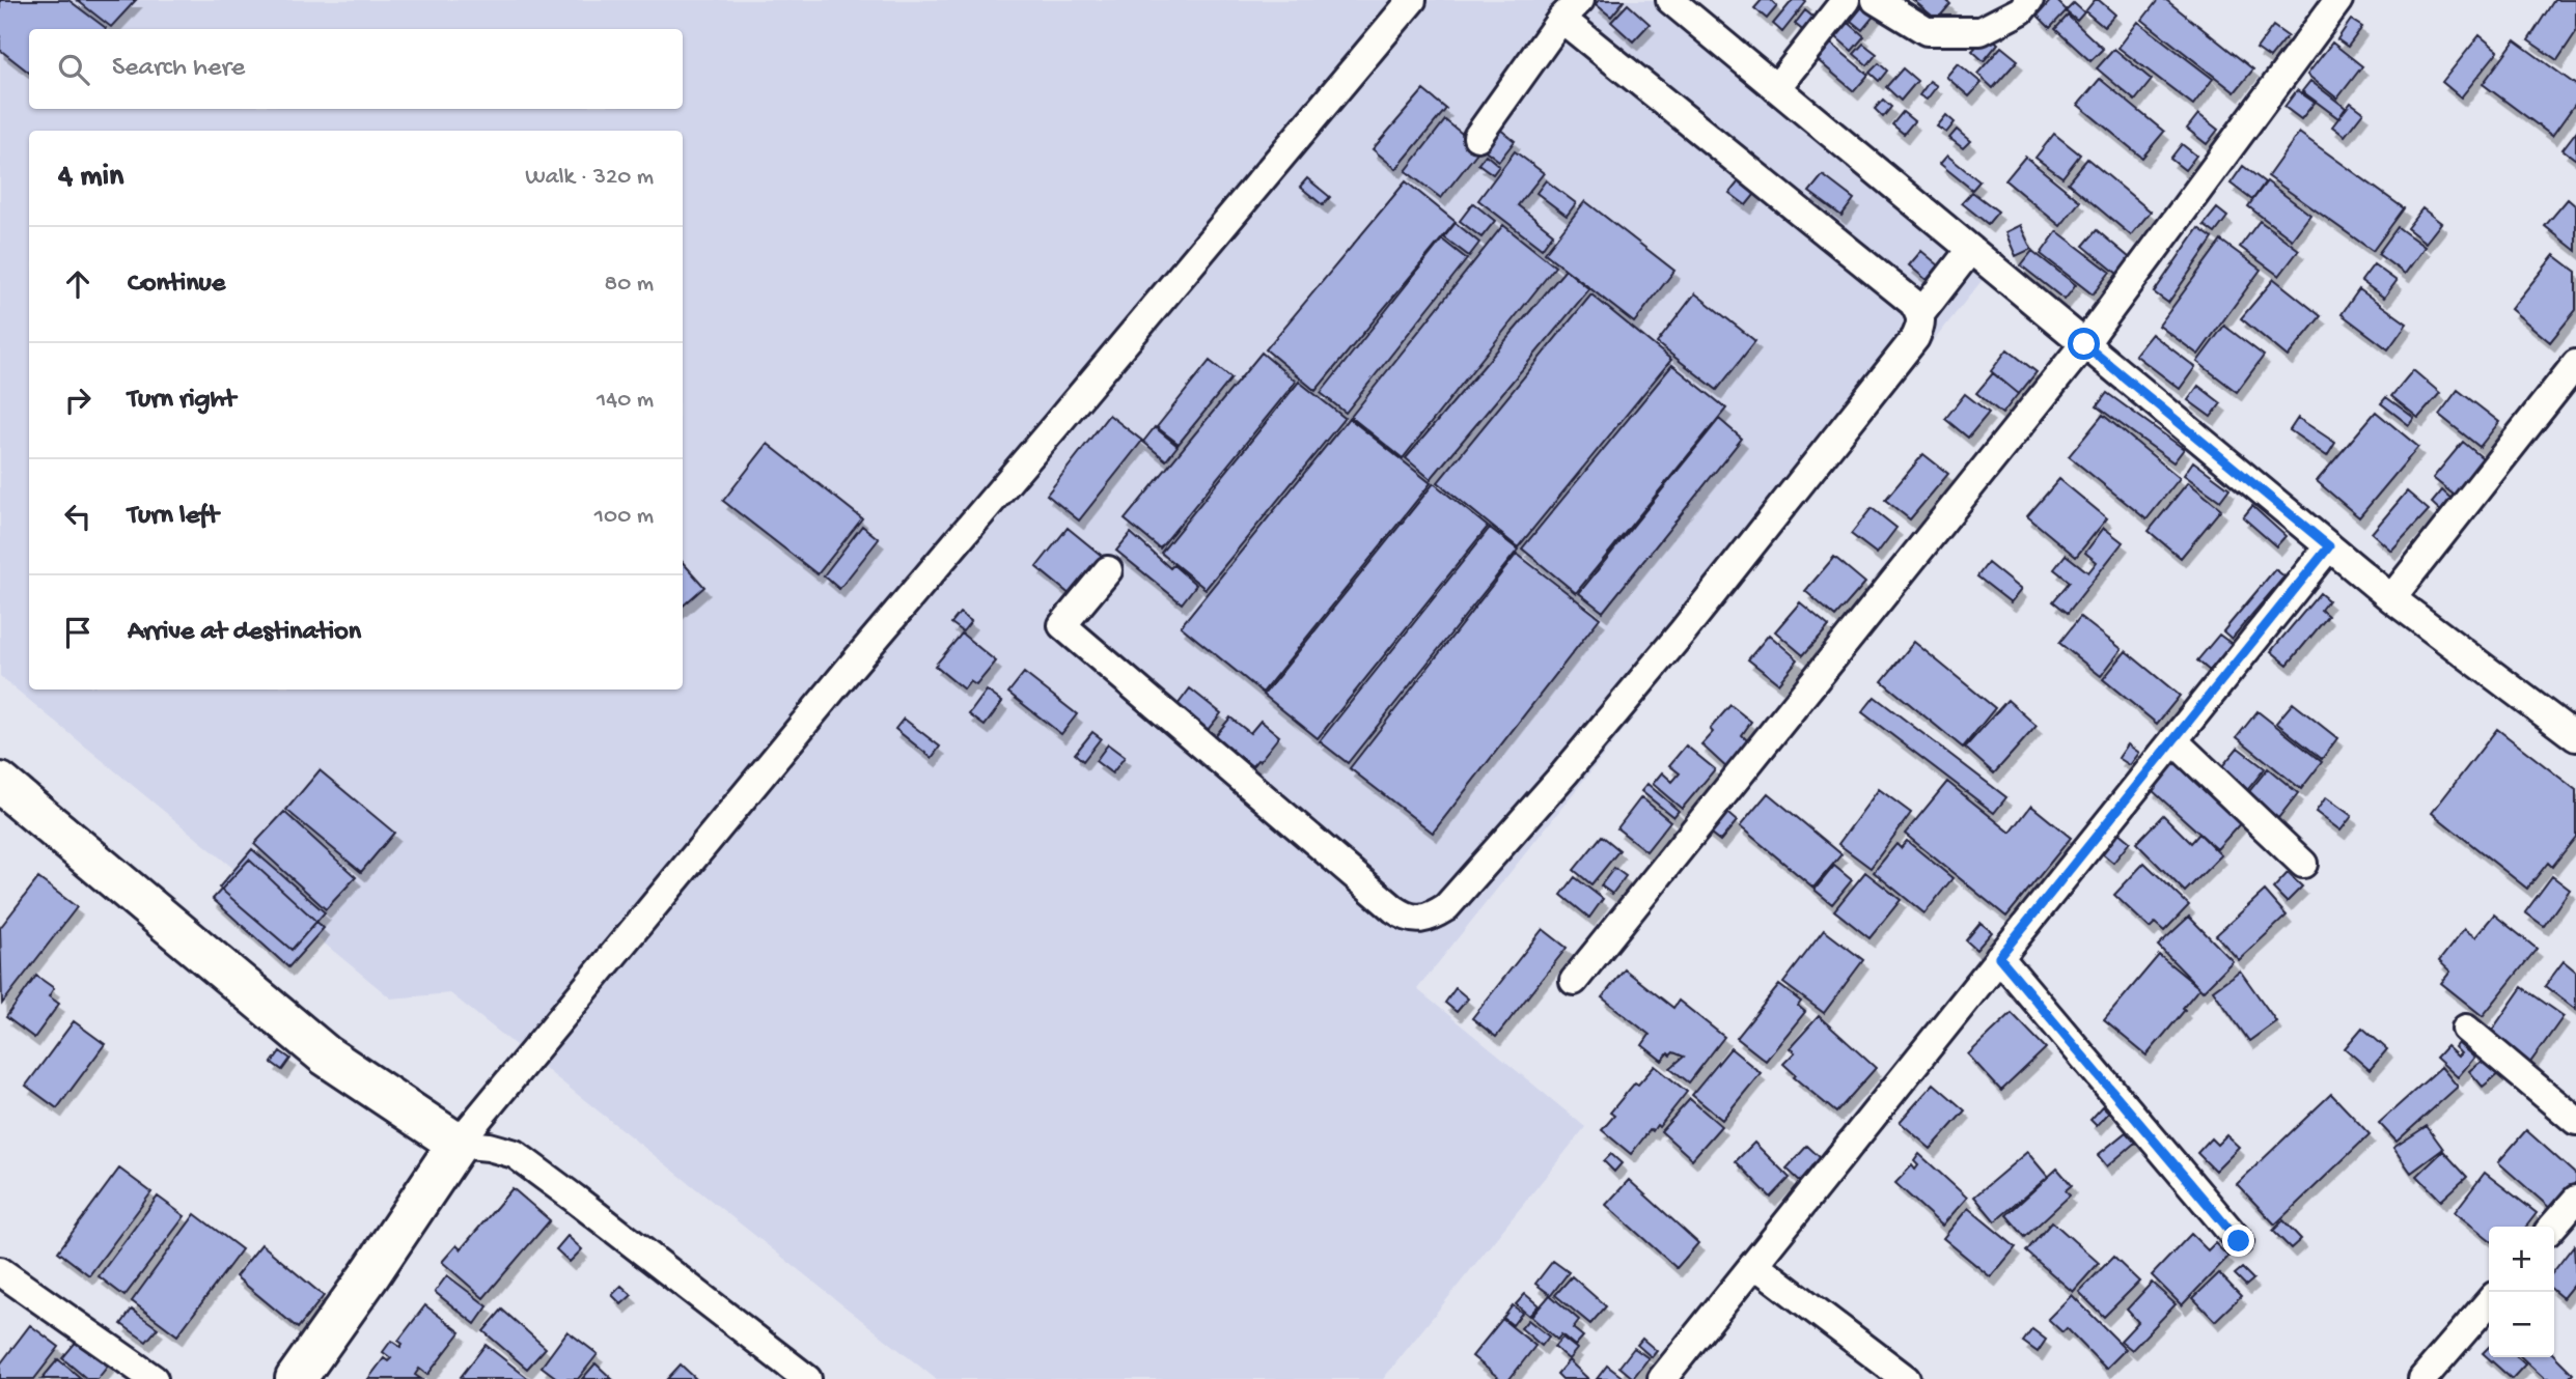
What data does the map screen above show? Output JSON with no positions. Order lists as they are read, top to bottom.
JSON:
{
  "page": {
    "search": "Search here",
    "heading": ["4 min", "Walk · 320 m"],
    "list": [
      ["Continue", "80 m"],
      ["Turn right", "140 m"],
      ["Turn left", "100 m"],
      "Arrive at destination"
    ],
    "map_buttons": ["+", "−"]
  }
}
